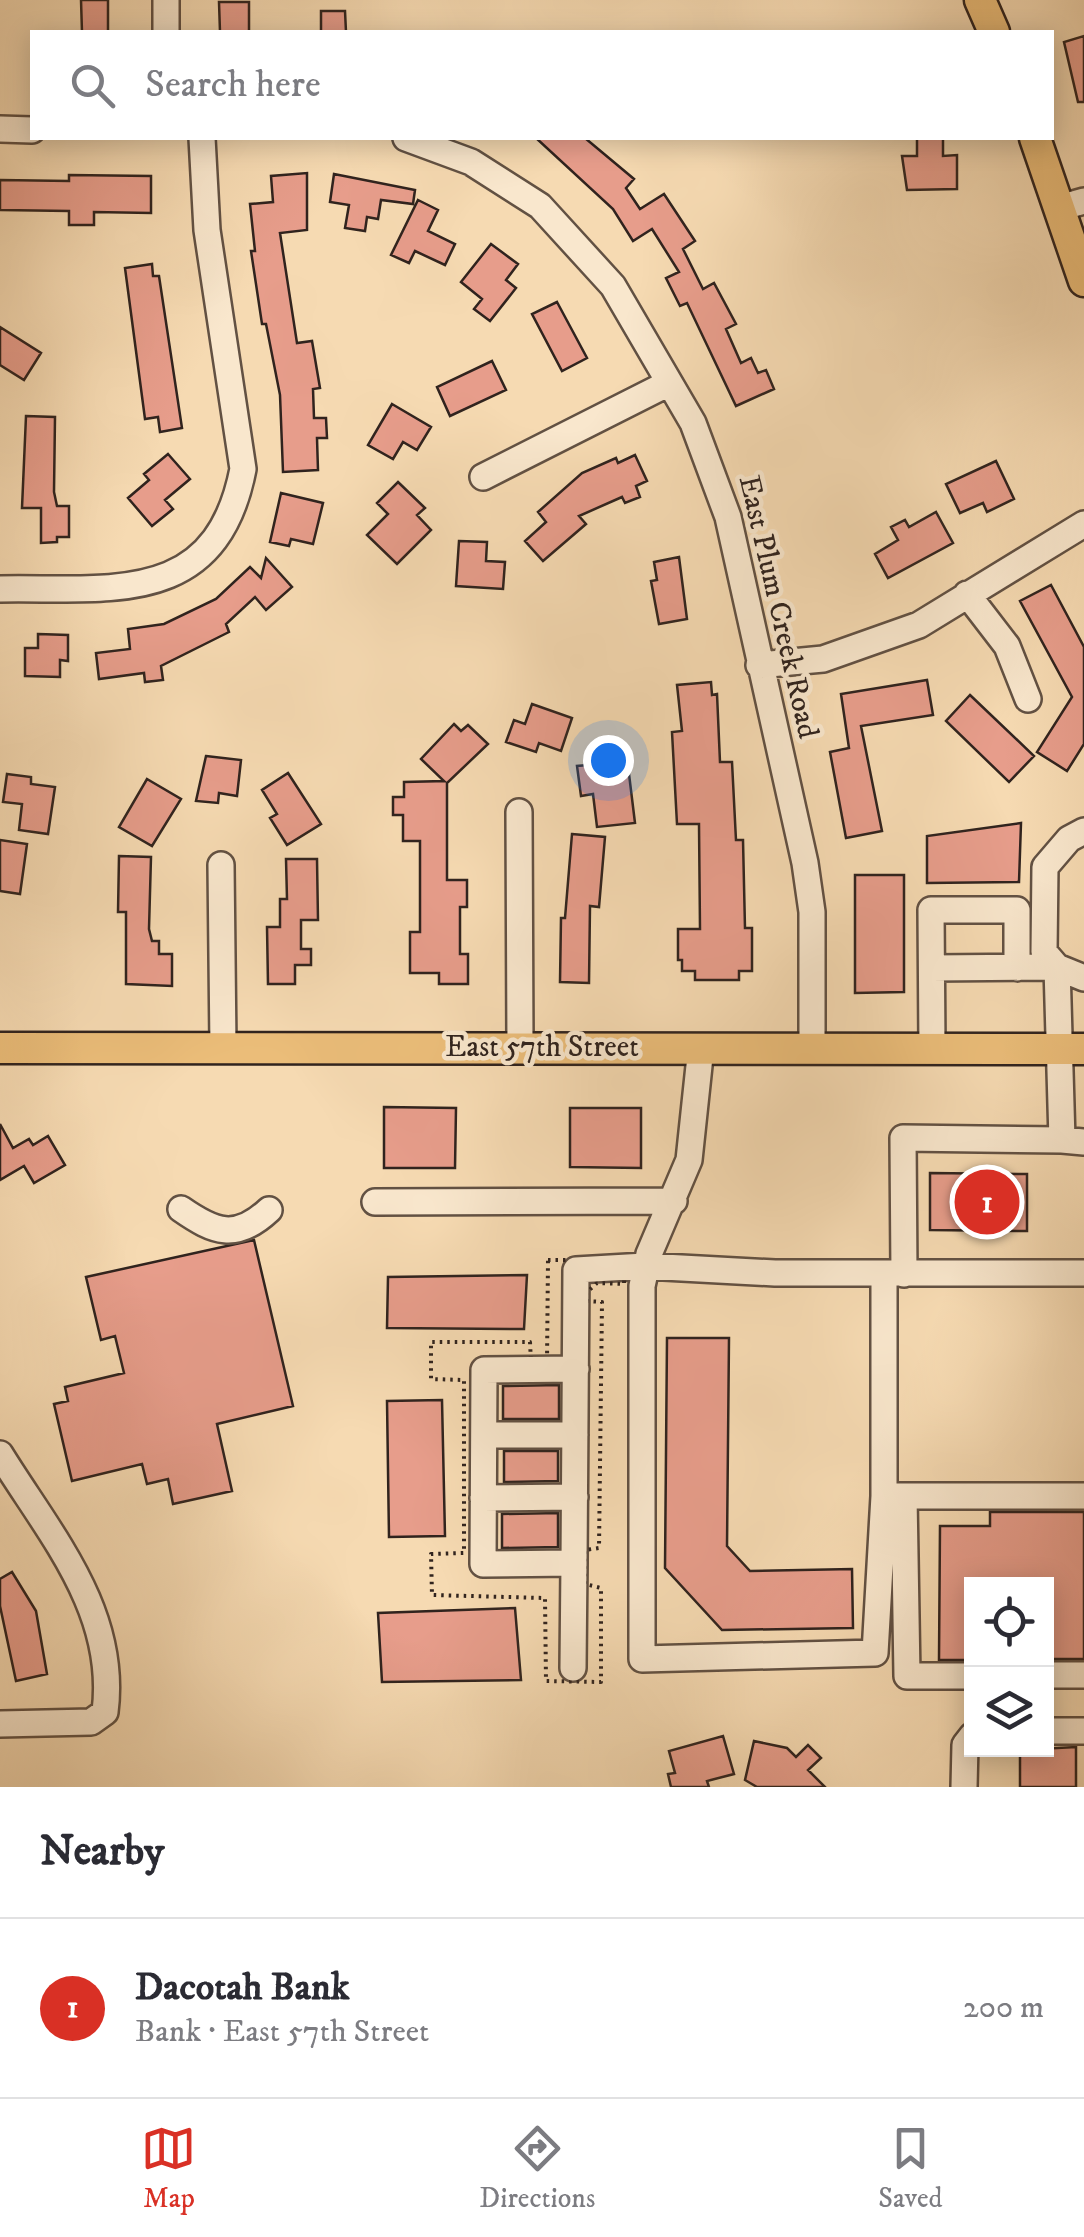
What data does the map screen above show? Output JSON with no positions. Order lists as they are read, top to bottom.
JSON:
{
  "streets": {
    "main road": ["East 57th Street"],
    "street": ["East Plum Creek Road"]
  },
  "crossings": [
    ["East Plum Creek Road", "East 57th Street"]
  ],
  "page": {
    "search": "Search here",
    "pins": "1",
    "heading": "Nearby",
    "list": [
      {
        "mark": "1",
        "name": "Dacotah Bank",
        "note": "Bank · East 57th Street",
        "value": "200 m"
      }
    ],
    "nav": ["Map", "Directions", "Saved"]
  }
}
